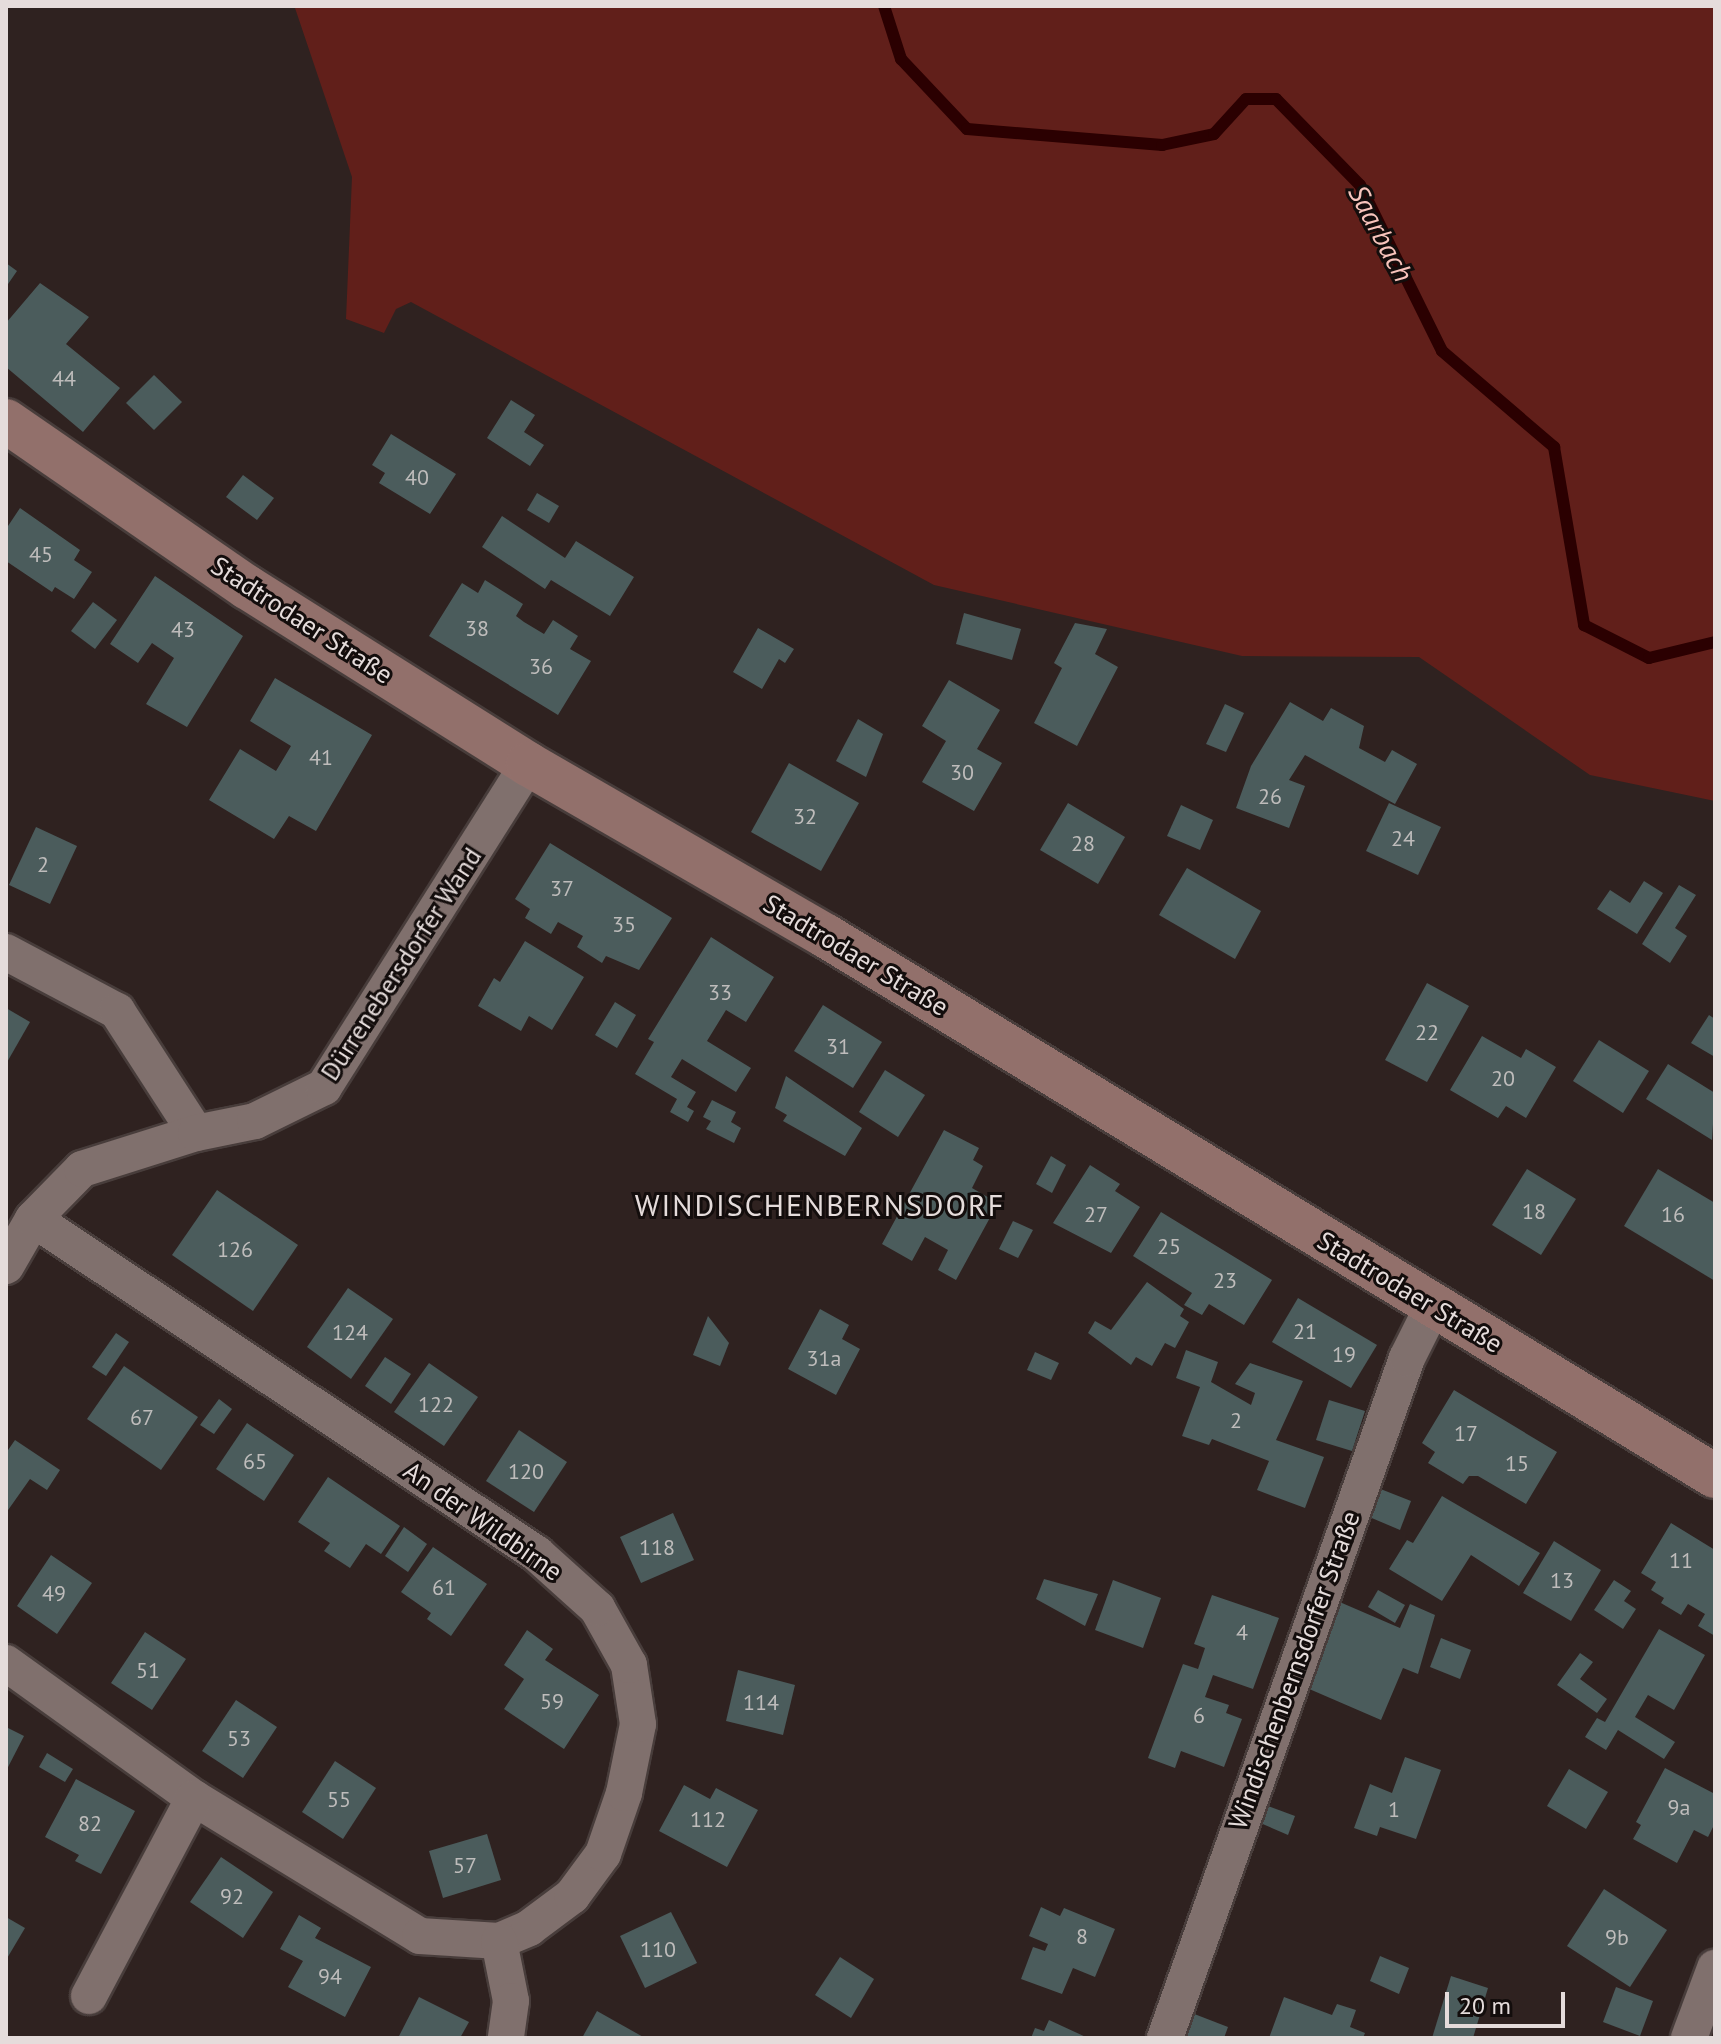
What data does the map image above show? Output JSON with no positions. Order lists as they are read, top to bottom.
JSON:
{
  "streets": {
    "main road": ["Stadtrodaer Straße"],
    "street": ["Dürrenebersdorfer Wand", "An der Wildbirne", "Windischenbernsdorfer Straße"]
  },
  "crossings": [
    ["Stadtrodaer Straße", "Dürrenebersdorfer Wand"],
    ["Stadtrodaer Straße", "Windischenbernsdorfer Straße"],
    ["Dürrenebersdorfer Wand", "An der Wildbirne"]
  ],
  "districts": ["WINDISCHENBERNSDORF"],
  "water": ["Saarbach"],
  "house_numbers": [
    "44",
    "40",
    "45",
    "38",
    "43",
    "36",
    "41",
    "30",
    "26",
    "32",
    "24",
    "28",
    "2",
    "37",
    "35",
    "33",
    "22",
    "31",
    "20",
    "18",
    "27",
    "16",
    "25",
    "126",
    "23",
    "21",
    "124",
    "19",
    "31a",
    "122",
    "67",
    "2",
    "17",
    "65",
    "15",
    "120",
    "118",
    "11",
    "13",
    "61",
    "49",
    "4",
    "51",
    "59",
    "114",
    "6",
    "53",
    "55",
    "9a",
    "1",
    "112",
    "82",
    "57",
    "92",
    "8",
    "9b",
    "110",
    "94"
  ],
  "scale_bar": "20 m"
}
